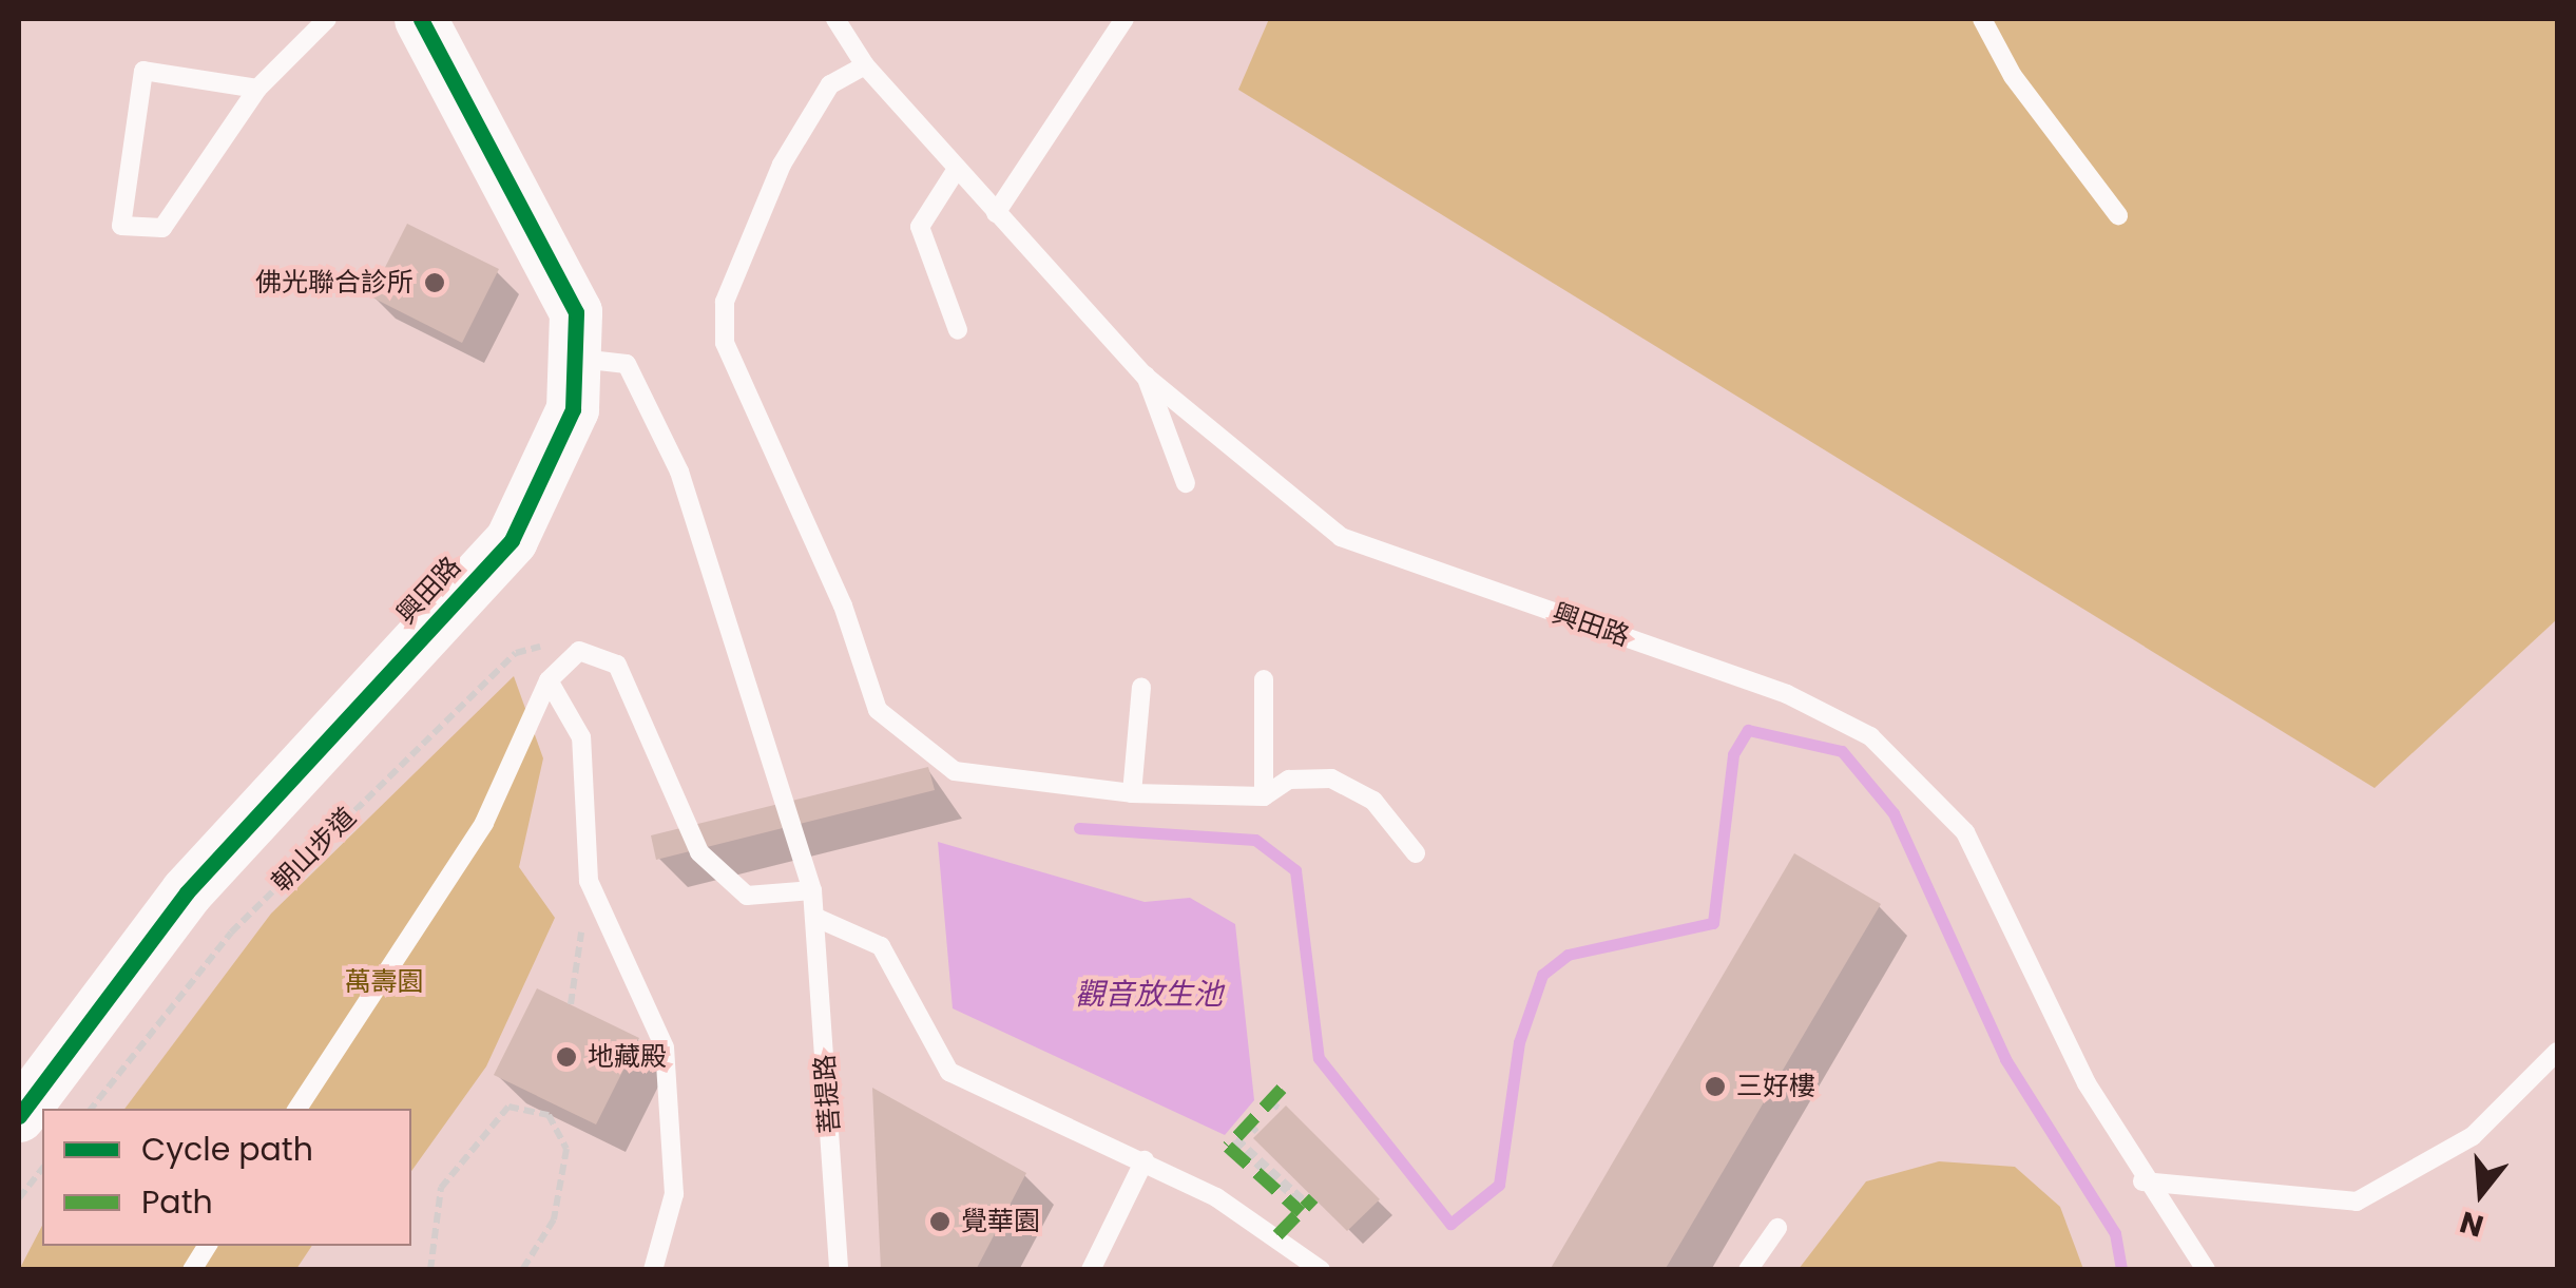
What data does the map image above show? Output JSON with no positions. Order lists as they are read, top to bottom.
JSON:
{
  "streets": {
    "street": ["興田路"],
    "lane": ["菩提路"],
    "path": ["朝山步道"]
  },
  "crossings": [
    ["興田路", "菩提路"]
  ],
  "water": ["觀音放生池"],
  "parks": ["萬壽園"],
  "places": [
    "佛光聯合診所",
    "地藏殿",
    "三好樓",
    "覺華園"
  ],
  "legend": ["Cycle path", "Path"],
  "north": "bottom"
}
